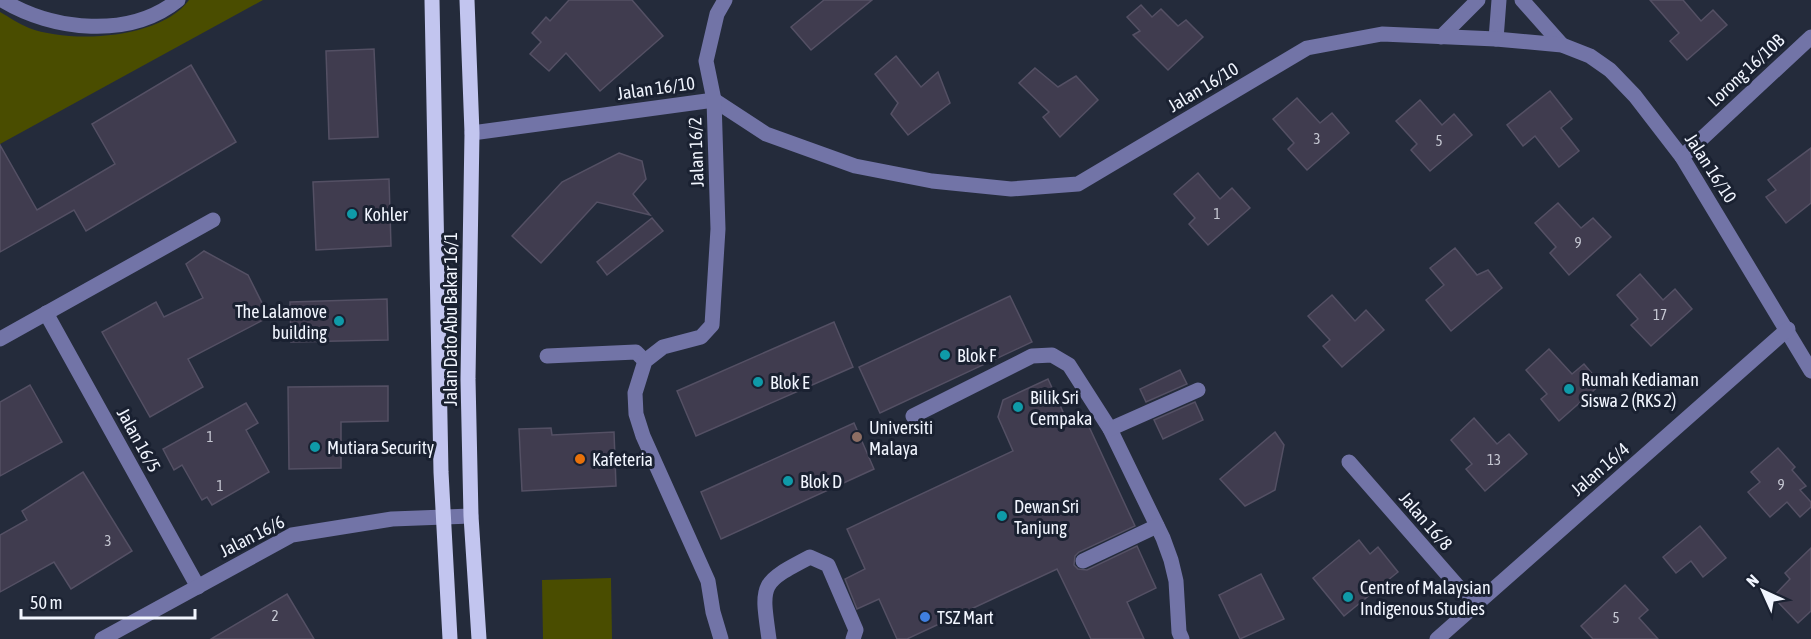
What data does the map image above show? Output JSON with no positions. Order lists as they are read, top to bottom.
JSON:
{
  "streets": {
    "main road": ["Jalan Dato Abu Bakar 16/1"],
    "street": [
      "Lorong 16/10B",
      "Jalan 16/10",
      "Jalan 16/2",
      "Jalan 16/5",
      "Jalan 16/4",
      "Jalan 16/8",
      "Jalan 16/6"
    ]
  },
  "crossings": [
    ["Lorong 16/10B", "Jalan 16/10"],
    ["Jalan 16/10", "Jalan 16/2"],
    ["Jalan 16/10", "Jalan Dato Abu Bakar 16/1"],
    ["Jalan 16/10", "Jalan 16/4"],
    ["Jalan Dato Abu Bakar 16/1", "Jalan 16/6"],
    ["Jalan 16/5", "Jalan 16/6"],
    ["Jalan 16/4", "Jalan 16/8"]
  ],
  "places": [
    "Kohler",
    "The Lalamove building",
    "Blok F",
    "Blok E",
    "Rumah Kediaman Siswa 2 (RKS 2)",
    "Bilik Sri Cempaka",
    "Universiti Malaya",
    "Mutiara Security",
    "Kafeteria",
    "Blok D",
    "Dewan Sri Tanjung",
    "Centre of Malaysian Indigenous Studies",
    "TSZ Mart"
  ],
  "house_numbers": [
    "3",
    "5",
    "1",
    "9",
    "17",
    "1",
    "13",
    "9",
    "1",
    "3",
    "2",
    "5"
  ],
  "scale_bar": "50 m",
  "north": "top left"
}
